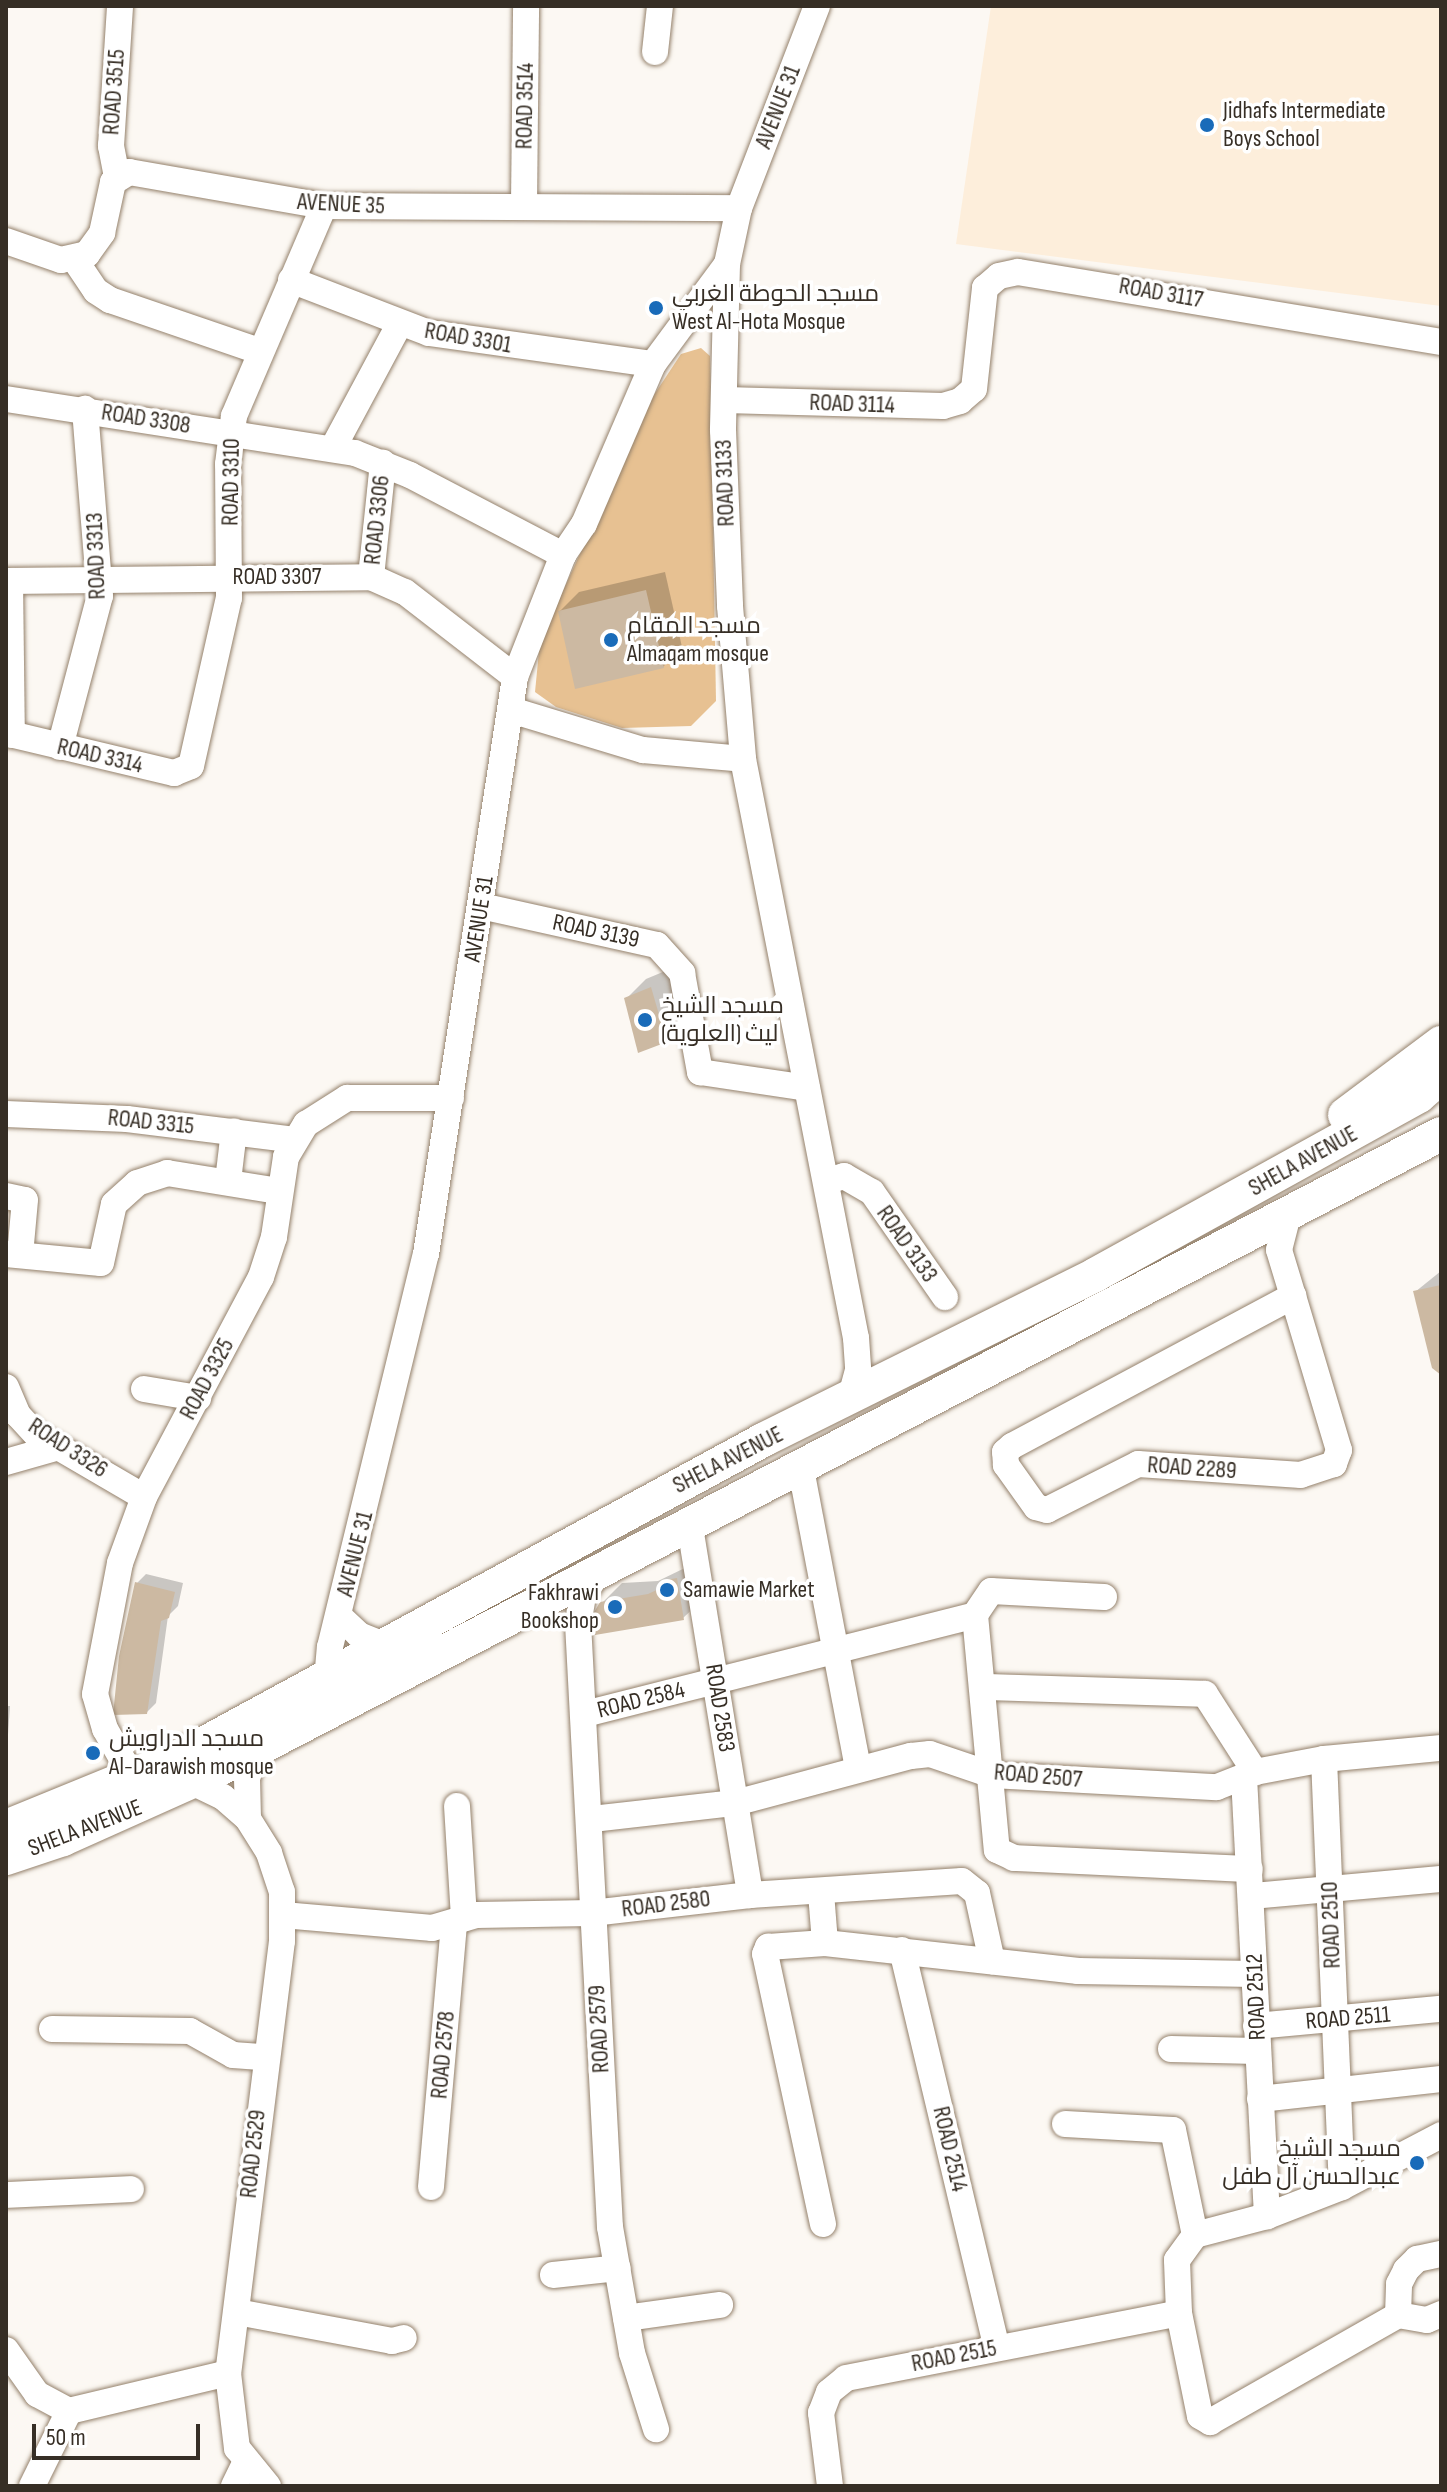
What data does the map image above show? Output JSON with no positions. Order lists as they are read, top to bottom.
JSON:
{
  "streets": {
    "main road": ["SHELA AVENUE"],
    "street": [
      "ROAD 3515",
      "ROAD 3514",
      "AVENUE 31",
      "AVENUE 35",
      "ROAD 3117",
      "ROAD 3301",
      "ROAD 3114",
      "ROAD 3308",
      "ROAD 3310",
      "ROAD 3133",
      "ROAD 3306",
      "ROAD 3313",
      "ROAD 3307",
      "ROAD 3314",
      "ROAD 3139",
      "ROAD 3315",
      "ROAD 3325",
      "ROAD 3326",
      "ROAD 2289",
      "ROAD 2584",
      "ROAD 2583",
      "ROAD 2507",
      "ROAD 2580",
      "ROAD 2510",
      "ROAD 2512",
      "ROAD 2511",
      "ROAD 2579",
      "ROAD 2578",
      "ROAD 2514",
      "ROAD 2529",
      "ROAD 2515"
    ]
  },
  "crossings": [
    ["ROAD 3515", "AVENUE 35"],
    ["ROAD 3514", "AVENUE 35"],
    ["AVENUE 31", "AVENUE 35"],
    ["AVENUE 31", "ROAD 3301"],
    ["AVENUE 31", "ROAD 3308"],
    ["AVENUE 31", "ROAD 3133"],
    ["AVENUE 31", "ROAD 3307"],
    ["AVENUE 31", "ROAD 3139"],
    ["AVENUE 31", "SHELA AVENUE"],
    ["AVENUE 31", "ROAD 3325"],
    ["AVENUE 35", "ROAD 3310"],
    ["AVENUE 35", "ROAD 3133"],
    ["ROAD 3117", "ROAD 3114"],
    ["ROAD 3301", "ROAD 3310"],
    ["ROAD 3114", "ROAD 3133"],
    ["ROAD 3308", "ROAD 3310"],
    ["ROAD 3308", "ROAD 3306"],
    ["ROAD 3308", "ROAD 3313"],
    ["ROAD 3310", "ROAD 3307"],
    ["ROAD 3310", "ROAD 3314"],
    ["ROAD 3133", "ROAD 3139"],
    ["ROAD 3133", "SHELA AVENUE"],
    ["ROAD 3306", "ROAD 3307"],
    ["ROAD 3313", "ROAD 3307"],
    ["ROAD 3313", "ROAD 3314"],
    ["ROAD 3307", "ROAD 3314"],
    ["ROAD 3315", "ROAD 3325"],
    ["SHELA AVENUE", "ROAD 3325"],
    ["SHELA AVENUE", "ROAD 2583"],
    ["SHELA AVENUE", "ROAD 2579"],
    ["SHELA AVENUE", "ROAD 2529"],
    ["ROAD 3325", "ROAD 3326"],
    ["ROAD 2584", "ROAD 2583"],
    ["ROAD 2584", "ROAD 2579"],
    ["ROAD 2583", "ROAD 2507"],
    ["ROAD 2583", "ROAD 2580"],
    ["ROAD 2507", "ROAD 2510"],
    ["ROAD 2507", "ROAD 2512"],
    ["ROAD 2507", "ROAD 2579"],
    ["ROAD 2580", "ROAD 2579"],
    ["ROAD 2580", "ROAD 2578"],
    ["ROAD 2580", "ROAD 2529"],
    ["ROAD 2510", "ROAD 2511"],
    ["ROAD 2512", "ROAD 2511"],
    ["ROAD 2514", "ROAD 2515"]
  ],
  "places": [
    "Jidhafs Intermediate Boys School",
    "مسجد الحوطة الغربي West Al-Hota Mosque",
    "مسجد المقام Almaqam mosque",
    "مسجد الشيخ ليث (العلوية)",
    "Samawie Market",
    "Fakhrawi Bookshop",
    "مسجد الدراويش Al-Darawish mosque",
    "مسجد الشيخ عبدالحسن آل طفل"
  ],
  "scale_bar": "50 m"
}
